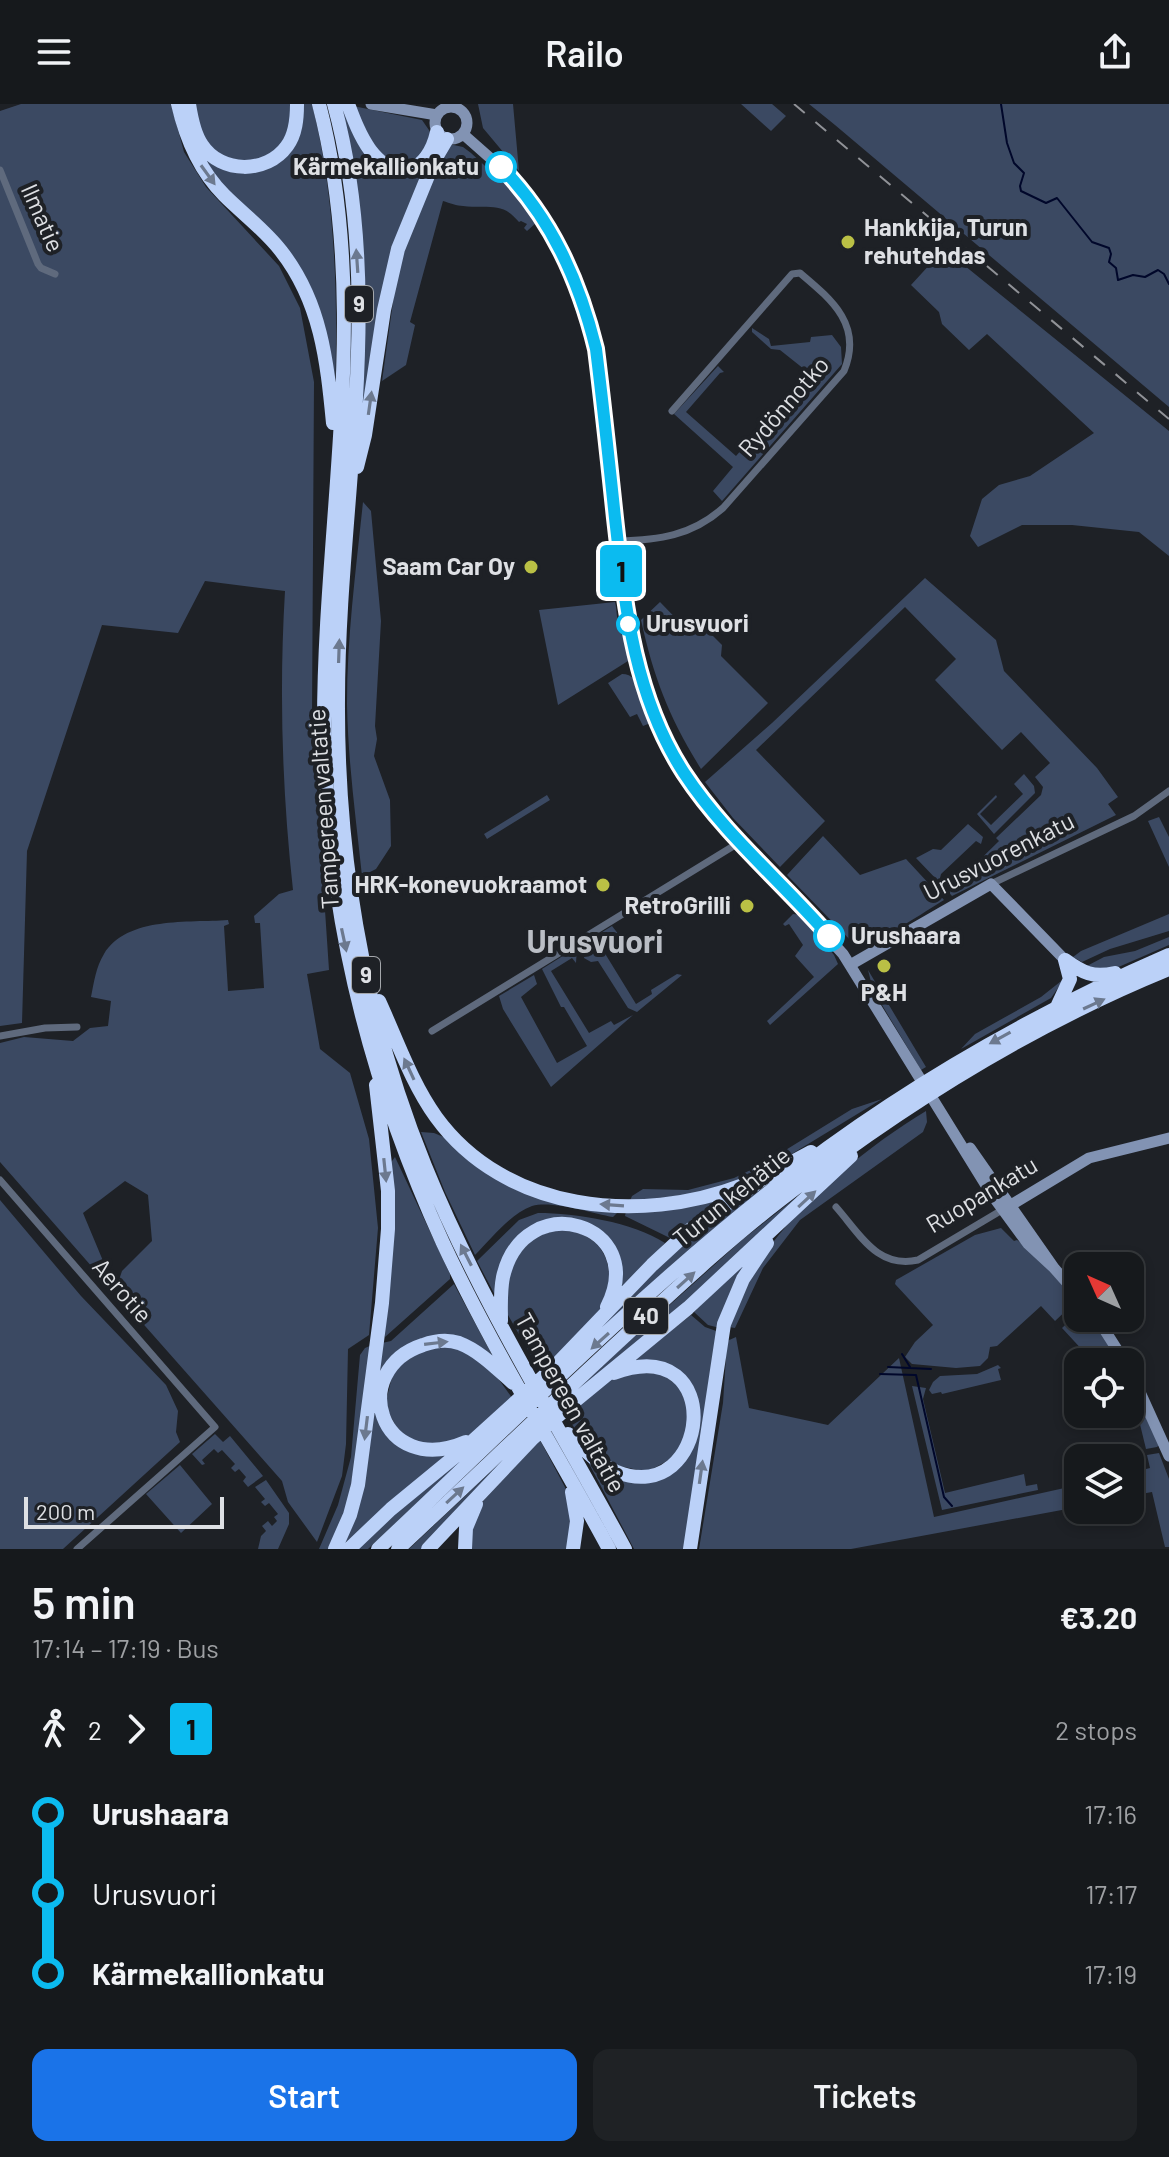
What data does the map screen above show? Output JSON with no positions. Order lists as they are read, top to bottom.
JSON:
{
  "streets": {
    "highway": [
      "9",
      "Tampereen valtatie",
      "Turun kehätie",
      "40"
    ],
    "street": [
      "Ilmatie",
      "Rydönnotko",
      "Urusvuorenkatu",
      "Ruopankatu",
      "Aerotie"
    ]
  },
  "districts": ["Urusvuori"],
  "places": [
    "Kärmekallionkatu",
    "Hankkija, Turun rehutehdas",
    "Saam Car Oy",
    "Urusvuori",
    "HRK-konevuokraamot",
    "RetroGrilli",
    "Urushaara",
    "P&H"
  ],
  "lines": ["bus line 1"],
  "scale_bar": "200 m",
  "north": "top left",
  "page": {
    "header": "Railo",
    "on_map": "1",
    "scale": "200 m",
    "heading": ["5 min", "17:14 – 17:19 · Bus", "€3.20"],
    "legs": ["2", "1", "2 stops"],
    "list": [
      {
        "name": "Urushaara",
        "value": "17:16"
      },
      {
        "name": "Urusvuori",
        "value": "17:17"
      },
      {
        "name": "Kärmekallionkatu",
        "value": "17:19"
      }
    ],
    "buttons": ["Start", "Tickets"]
  }
}
